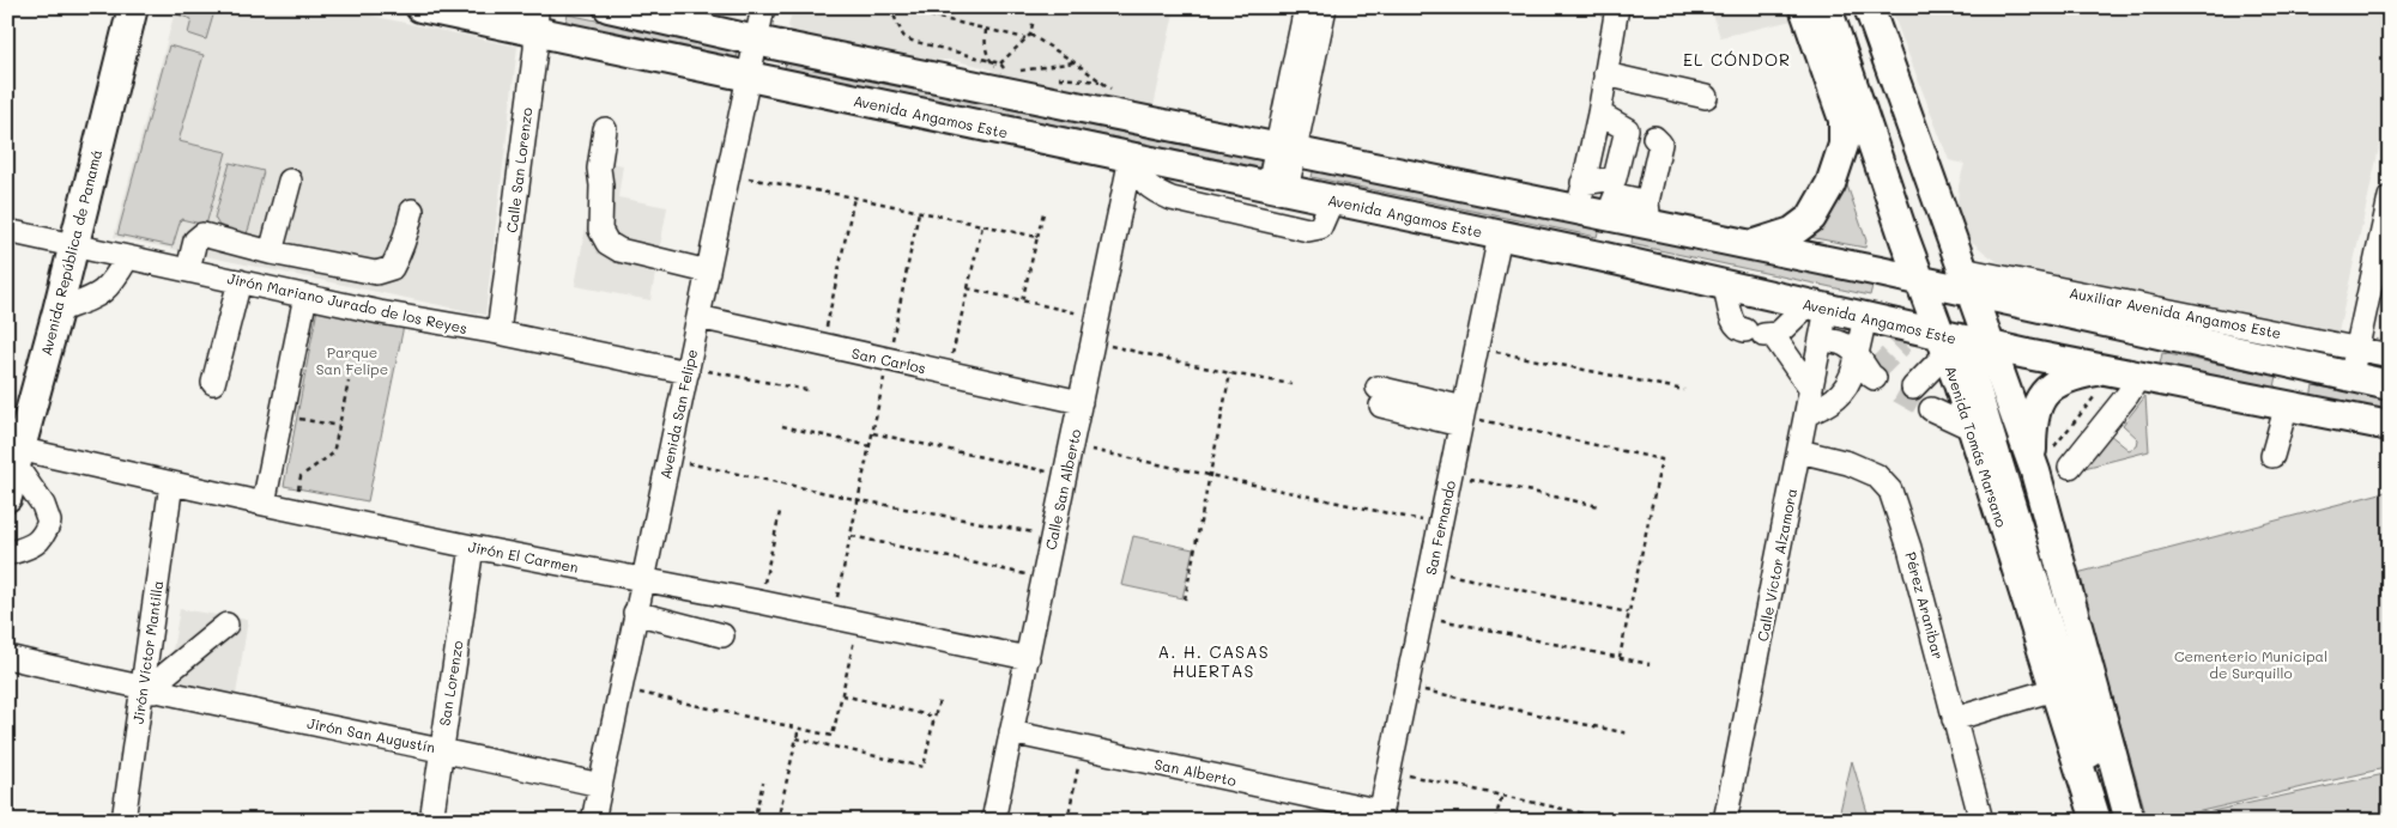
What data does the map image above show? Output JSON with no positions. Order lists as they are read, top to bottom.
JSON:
{
  "streets": {
    "main road": ["Avenida Angamos Este", "Avenida República de Panamá", "Avenida Tomás Marsano"],
    "street": [
      "Calle San Lorenzo",
      "Jirón Mariano Jurado de los Reyes",
      "Auxiliar Avenida Angamos Este",
      "San Carlos",
      "Avenida San Felipe",
      "Calle San Alberto",
      "San Fernando",
      "Jirón El Carmen",
      "Calle Víctor Alzamora",
      "Pérez Aranibar",
      "Jirón Víctor Mantilla",
      "San Lorenzo",
      "Jirón San Augustín",
      "San Alberto"
    ]
  },
  "crossings": [
    ["Avenida Angamos Este", "Calle San Lorenzo"],
    ["Avenida Angamos Este", "Avenida San Felipe"],
    ["Avenida Angamos Este", "Avenida Tomás Marsano"],
    ["Avenida Angamos Este", "Calle San Alberto"],
    ["Avenida Angamos Este", "San Fernando"],
    ["Avenida Angamos Este", "Calle Víctor Alzamora"],
    ["Calle San Lorenzo", "Jirón Mariano Jurado de los Reyes"],
    ["Avenida República de Panamá", "Jirón Mariano Jurado de los Reyes"],
    ["Avenida República de Panamá", "Jirón El Carmen"],
    ["Jirón Mariano Jurado de los Reyes", "Avenida San Felipe"],
    ["Auxiliar Avenida Angamos Este", "Avenida Tomás Marsano"],
    ["San Carlos", "Avenida San Felipe"],
    ["San Carlos", "Calle San Alberto"],
    ["Avenida San Felipe", "Jirón El Carmen"],
    ["Avenida San Felipe", "Jirón San Augustín"],
    ["Calle San Alberto", "Jirón El Carmen"],
    ["Calle San Alberto", "San Alberto"],
    ["San Fernando", "San Alberto"],
    ["Jirón El Carmen", "Jirón Víctor Mantilla"],
    ["Jirón El Carmen", "San Lorenzo"],
    ["Calle Víctor Alzamora", "Pérez Aranibar"],
    ["Jirón Víctor Mantilla", "Jirón San Augustín"],
    ["San Lorenzo", "Jirón San Augustín"]
  ],
  "districts": ["EL CÓNDOR", "A. H. CASAS HUERTAS"],
  "parks": ["Parque San Felipe", "Cementerio Municipal de Surquillo"]
}
